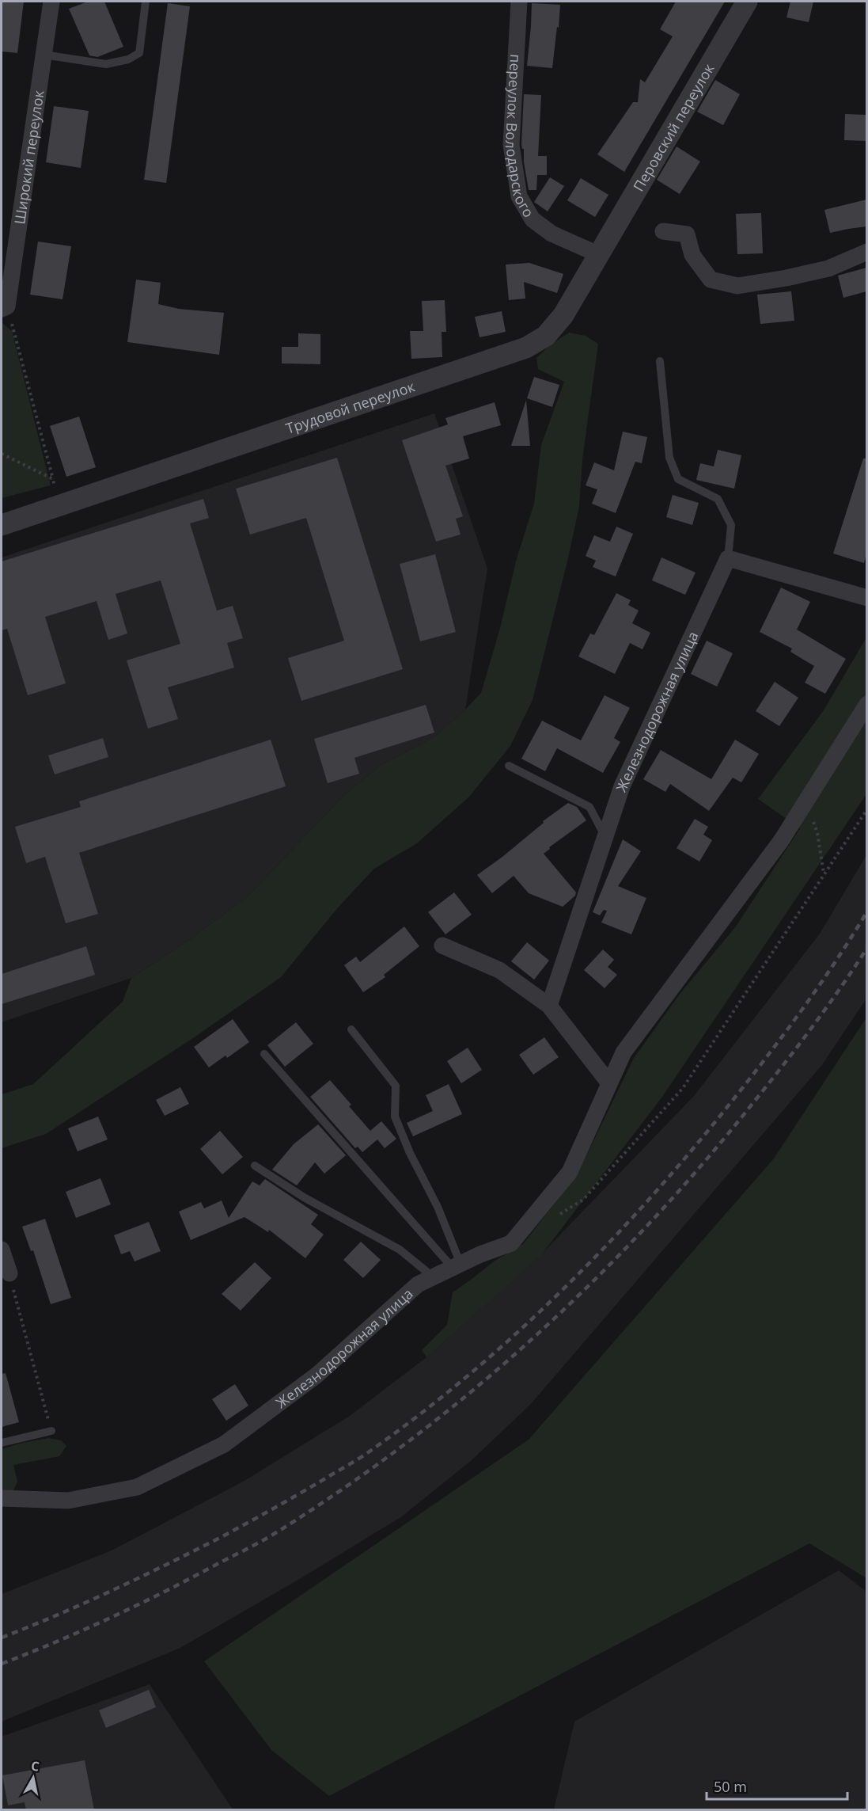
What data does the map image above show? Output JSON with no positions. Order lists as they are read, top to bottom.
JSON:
{
  "streets": {
    "street": [
      "Перовский переулок",
      "переулок Володарского",
      "Широкий переулок",
      "Трудовой переулок",
      "Железнодорожная улица"
    ]
  },
  "crossings": [
    ["Перовский переулок", "переулок Володарского"],
    ["Перовский переулок", "Трудовой переулок"],
    ["переулок Володарского", "Трудовой переулок"]
  ],
  "scale_bar": "50 m",
  "north": "top"
}
